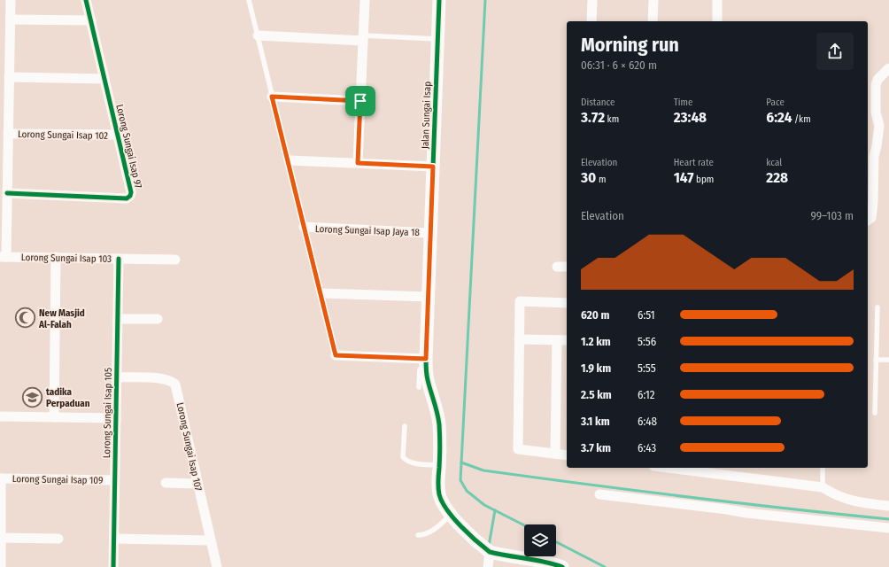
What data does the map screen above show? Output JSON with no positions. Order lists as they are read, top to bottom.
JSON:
{
  "streets": {
    "street": [
      "Jalan Sungai Isap",
      "Lorong Sungai Isap 102",
      "Lorong Sungai Isap 97",
      "Lorong Sungai Isap Jaya 18",
      "Lorong Sungai Isap 103",
      "Lorong Sungai Isap 105",
      "Lorong Sungai Isap 107",
      "Lorong Sungai Isap 109"
    ]
  },
  "crossings": [
    ["Jalan Sungai Isap", "Lorong Sungai Isap Jaya 18"],
    ["Lorong Sungai Isap 102", "Lorong Sungai Isap 97"],
    ["Lorong Sungai Isap 103", "Lorong Sungai Isap 105"],
    ["Lorong Sungai Isap 105", "Lorong Sungai Isap 107"],
    ["Lorong Sungai Isap 105", "Lorong Sungai Isap 109"]
  ],
  "places": {
    "mosque": ["New Masjid Al-Falah"],
    "school or university": ["tadika Perpaduan"]
  },
  "page": {
    "heading": ["Morning run", "06:31 · 6 × 620 m"],
    "stats": [
      ["Distance", "3.72 km"],
      ["Time", "23:48"],
      ["Pace", "6:24 /km"],
      ["Elevation", "30 m"],
      ["Heart rate", "147 bpm"],
      ["kcal", "228"]
    ],
    "chart": ["Elevation", "99–103 m"],
    "list": [
      {
        "name": "620 m",
        "note": "6:51"
      },
      {
        "name": "1.2 km",
        "note": "5:56"
      },
      {
        "name": "1.9 km",
        "note": "5:55"
      },
      {
        "name": "2.5 km",
        "note": "6:12"
      },
      {
        "name": "3.1 km",
        "note": "6:48"
      },
      {
        "name": "3.7 km",
        "note": "6:43"
      }
    ]
  }
}
